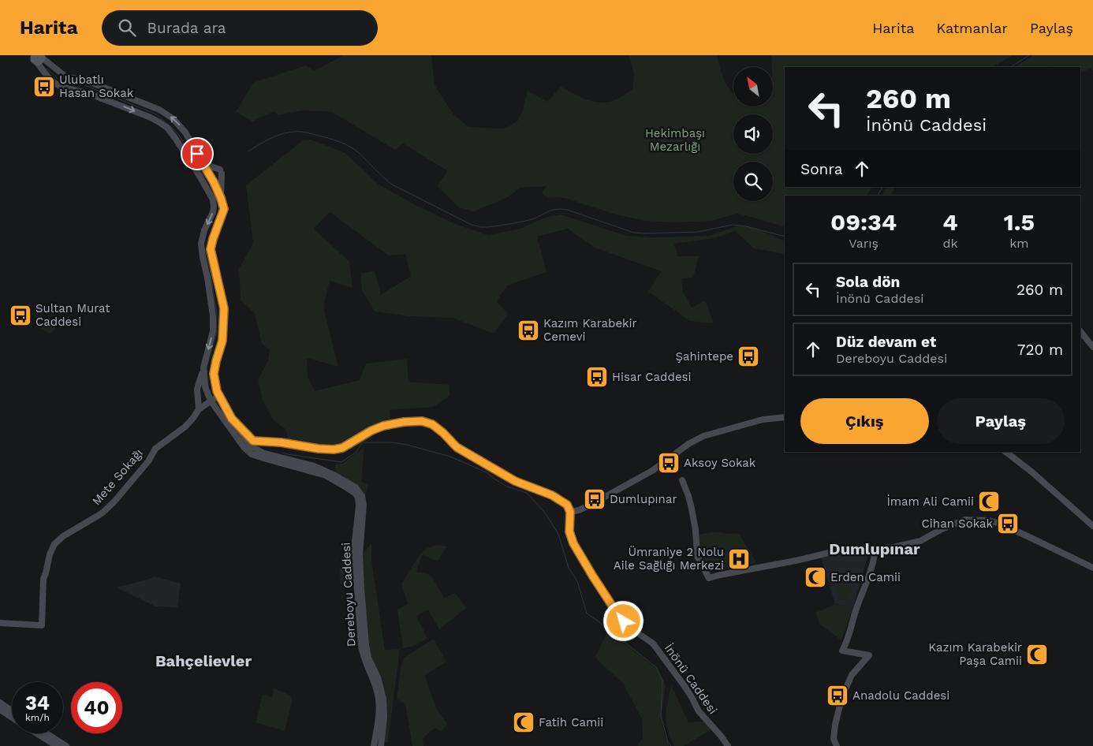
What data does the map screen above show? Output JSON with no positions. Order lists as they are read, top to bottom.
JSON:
{
  "streets": {
    "main road": ["Mete Sokağı", "Dereboyu Caddesi", "İnönü Caddesi"]
  },
  "crossings": [
    ["Mete Sokağı", "Dereboyu Caddesi"]
  ],
  "districts": ["Dumlupınar", "Bahçelievler"],
  "parks": ["Hekimbaşı Mezarlığı"],
  "places": {
    "bus stop": [
      "Ulubatlı Hasan Sokak",
      "Sultan Murat Caddesi",
      "Kazım Karabekir Cemevi",
      "Şahintepe",
      "Hisar Caddesi",
      "Aksoy Sokak",
      "Dumlupınar",
      "Cihan Sokak",
      "Anadolu Caddesi"
    ],
    "mosque": [
      "İmam Ali Camii",
      "Erden Camii",
      "Kazım Karabekir Paşa Camii",
      "Fatih Camii"
    ],
    "hospital": ["Ümraniye 2 Nolu Aile Sağlığı Merkezi"]
  },
  "north": "top left",
  "page": {
    "header": "Harita",
    "search": "Burada ara",
    "nav": ["Harita", "Katmanlar", "Paylaş"],
    "turn": ["260 m", "İnönü Caddesi"],
    "then": "Sonra",
    "eta": [
      "09:34",
      "Varış",
      "4",
      "dk",
      "1.5",
      "km"
    ],
    "list": [
      {
        "name": "Sola dön",
        "note": "İnönü Caddesi",
        "value": "260 m"
      },
      {
        "name": "Düz devam et",
        "note": "Dereboyu Caddesi",
        "value": "720 m"
      }
    ],
    "buttons": ["Çıkış", "Paylaş"],
    "speed": "34 km/h",
    "limit": "40"
  }
}
